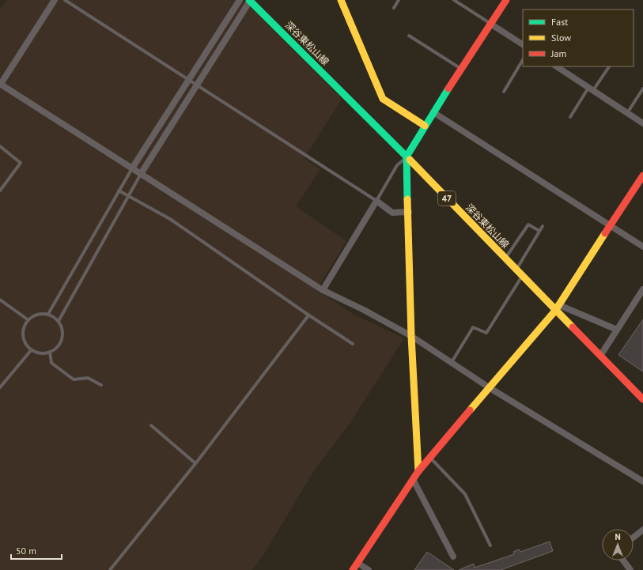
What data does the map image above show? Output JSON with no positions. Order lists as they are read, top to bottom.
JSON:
{
  "streets": {
    "street": ["深谷東松山線", "47"]
  },
  "legend": ["Fast", "Slow", "Jam"],
  "scale_bar": "50 m",
  "north": "top"
}
